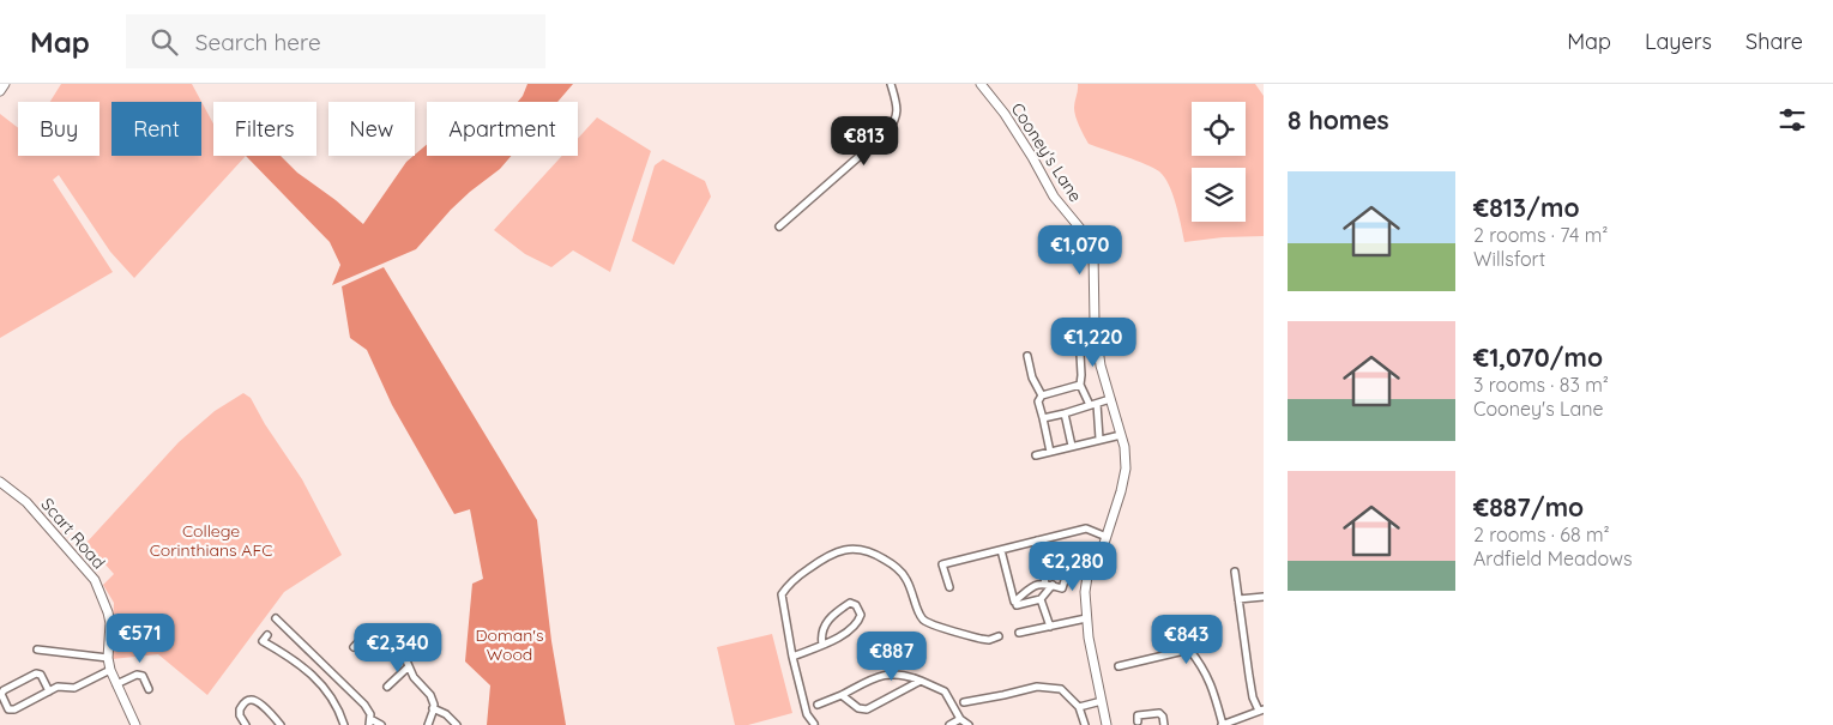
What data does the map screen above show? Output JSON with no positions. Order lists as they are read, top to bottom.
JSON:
{
  "streets": {
    "street": ["Cooney's Lane", "Scart Road"]
  },
  "parks": ["College Corinthians AFC", "Doman's Wood"],
  "page": {
    "header": "Map",
    "search": "Search here",
    "nav": ["Map", "Layers", "Share"],
    "heading": "8 homes",
    "chip": [
      "Buy",
      "Rent",
      "Filters",
      "New",
      "Apartment"
    ],
    "price": [
      "€813",
      "€1,070",
      "€1,220",
      "€2,280",
      "€571",
      "€843",
      "€2,340",
      "€887"
    ],
    "list": [
      {
        "name": "€813/mo",
        "note": "2 rooms · 74 m² · Willsfort"
      },
      {
        "name": "€1,070/mo",
        "note": "3 rooms · 83 m² · Cooney's Lane"
      },
      {
        "name": "€887/mo",
        "note": "2 rooms · 68 m² · Ardfield Meadows"
      }
    ]
  }
}
